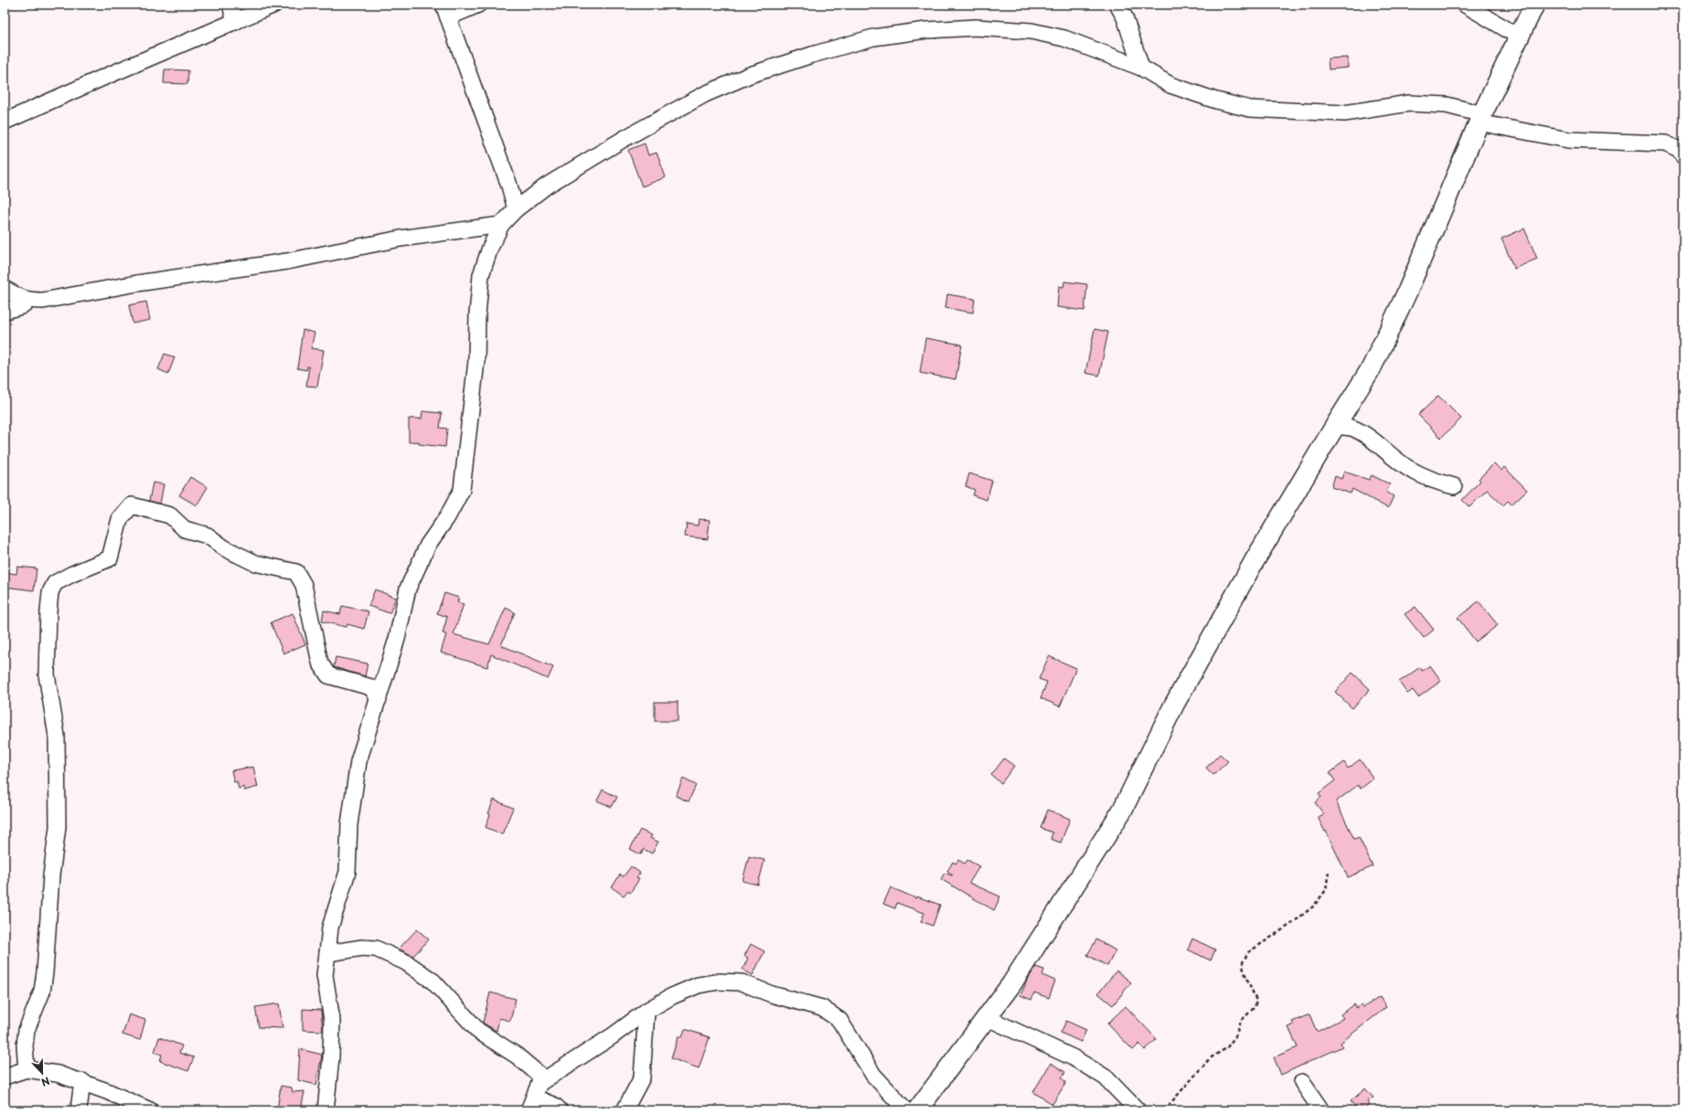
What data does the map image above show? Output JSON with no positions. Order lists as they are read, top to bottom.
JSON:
{
  "north": "bottom"
}
